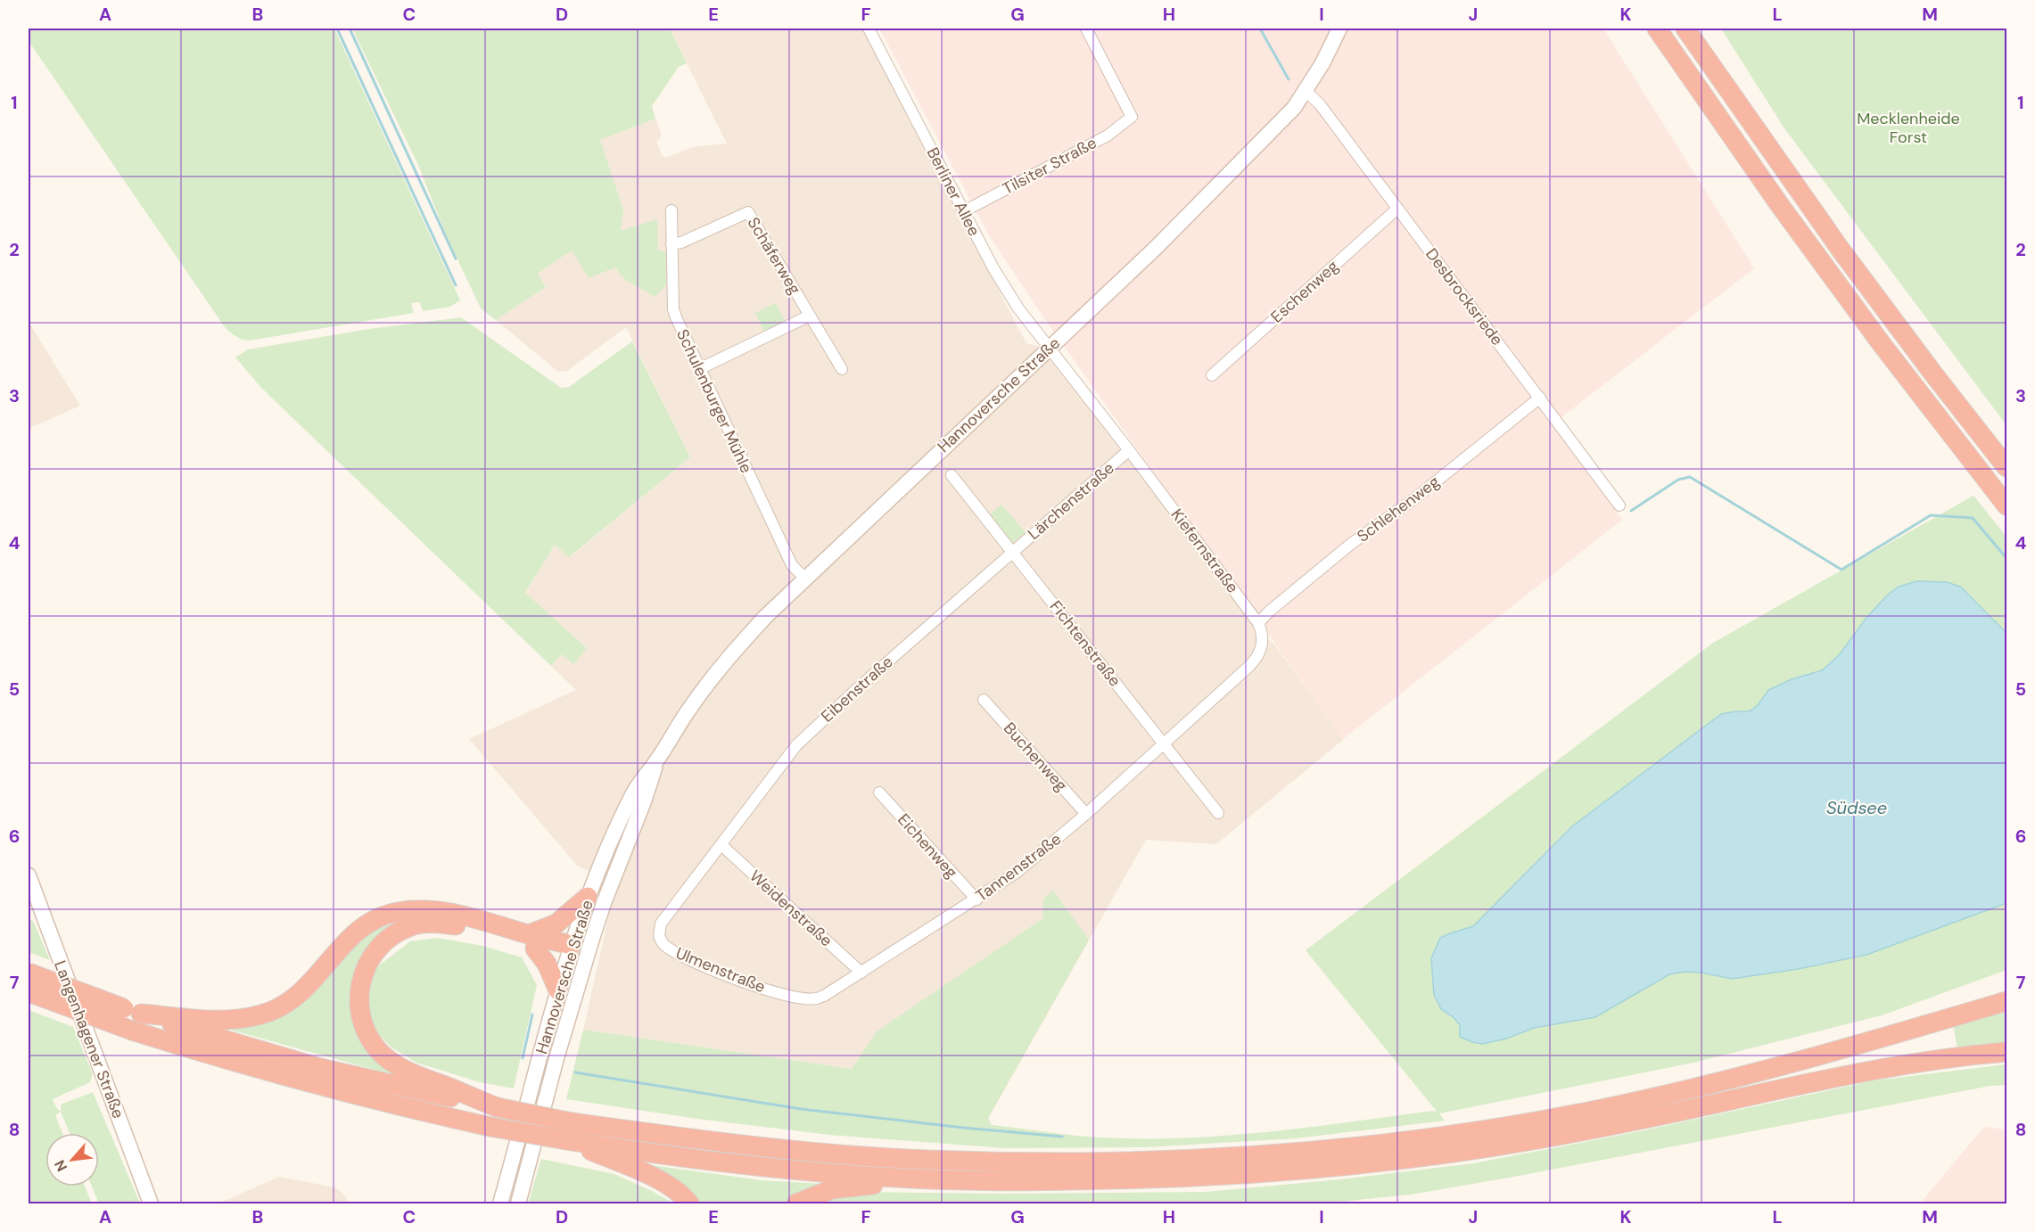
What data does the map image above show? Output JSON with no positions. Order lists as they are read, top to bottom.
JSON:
{
  "streets": {
    "main road": ["Hannoversche Straße", "Langenhagener Straße"],
    "street": [
      "Tilsiter Straße",
      "Berliner Allee",
      "Schäferweg",
      "Eschenweg",
      "Desbrocksriede",
      "Schulenburger Mühle",
      "Lärchenstraße",
      "Schlehenweg",
      "Kiefernstraße",
      "Fichtenstraße",
      "Eibenstraße",
      "Buchenweg",
      "Eichenweg",
      "Tannenstraße",
      "Weidenstraße",
      "Ulmenstraße"
    ]
  },
  "crossings": [
    ["Tilsiter Straße", "Berliner Allee"],
    ["Berliner Allee", "Hannoversche Straße"],
    ["Berliner Allee", "Kiefernstraße"],
    ["Schäferweg", "Schulenburger Mühle"],
    ["Eschenweg", "Desbrocksriede"],
    ["Desbrocksriede", "Hannoversche Straße"],
    ["Desbrocksriede", "Schlehenweg"],
    ["Hannoversche Straße", "Schulenburger Mühle"],
    ["Hannoversche Straße", "Kiefernstraße"],
    ["Lärchenstraße", "Kiefernstraße"],
    ["Lärchenstraße", "Fichtenstraße"],
    ["Lärchenstraße", "Eibenstraße"],
    ["Schlehenweg", "Kiefernstraße"],
    ["Fichtenstraße", "Eibenstraße"],
    ["Fichtenstraße", "Tannenstraße"],
    ["Eibenstraße", "Weidenstraße"],
    ["Eibenstraße", "Ulmenstraße"],
    ["Buchenweg", "Tannenstraße"],
    ["Eichenweg", "Tannenstraße"],
    ["Tannenstraße", "Weidenstraße"],
    ["Tannenstraße", "Ulmenstraße"],
    ["Weidenstraße", "Ulmenstraße"]
  ],
  "water": ["Südsee"],
  "parks": ["Mecklenheide Forst"],
  "north": "bottom left",
  "grid": {
    "columns": [
      "A",
      "B",
      "C",
      "D",
      "E",
      "F",
      "G",
      "H",
      "I",
      "J",
      "K",
      "L",
      "M"
    ],
    "rows": [
      "1",
      "2",
      "3",
      "4",
      "5",
      "6",
      "7",
      "8"
    ]
  }
}
